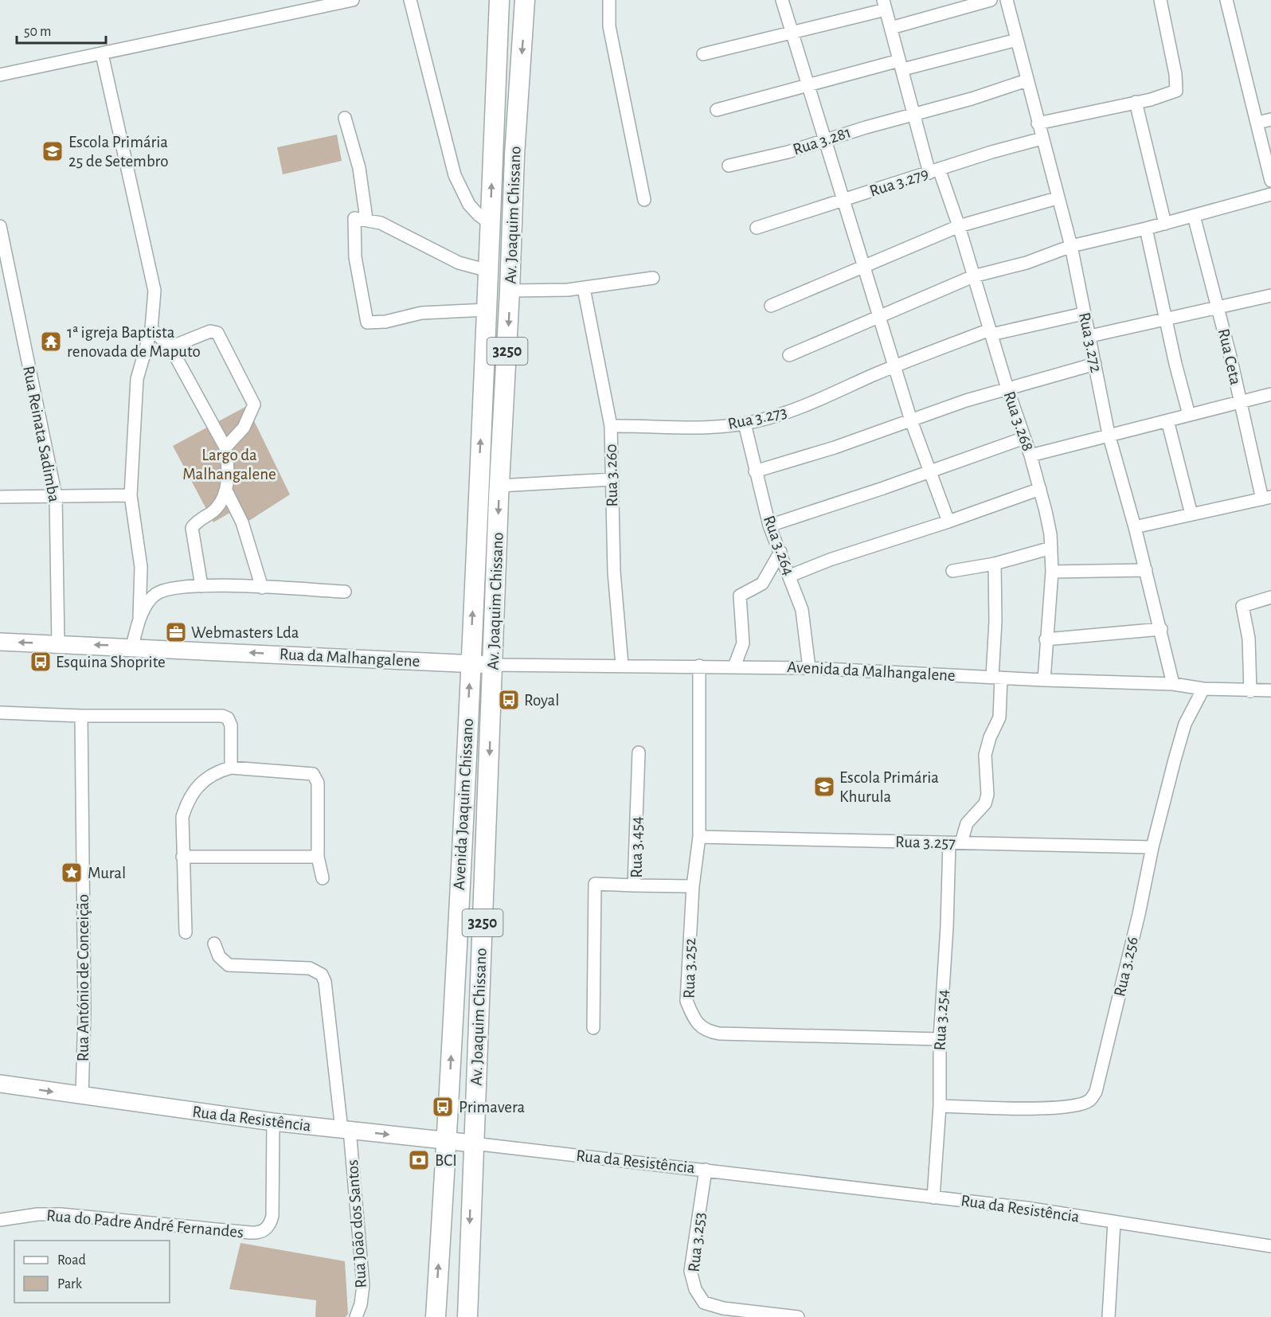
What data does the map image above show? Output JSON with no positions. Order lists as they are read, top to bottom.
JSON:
{
  "streets": {
    "main road": ["Av. Joaquim Chissano", "3250", "Avenida Joaquim Chissano"],
    "street": [
      "Rua 3.281",
      "Rua 3.279",
      "Rua 3.272",
      "Rua Ceta",
      "Rua 3.273",
      "Rua 3.268",
      "Rua Reinata Sadimba",
      "Rua 3.260",
      "Rua 3.264",
      "Rua da Malhangalene",
      "Avenida da Malhangalene",
      "Rua 3.257",
      "Rua 3.454",
      "Rua 3.256",
      "Rua 3.252",
      "Rua António de Conceição",
      "Rua 3.254",
      "Rua da Resistência",
      "Rua do Padre André Fernandes",
      "Rua João dos Santos",
      "Rua 3.253"
    ]
  },
  "crossings": [
    ["Rua 3.281", "Rua 3.272"],
    ["Rua 3.281", "Rua 3.268"],
    ["Rua 3.279", "Rua 3.272"],
    ["Rua 3.279", "Rua 3.268"],
    ["Av. Joaquim Chissano", "Rua da Malhangalene"],
    ["Av. Joaquim Chissano", "Avenida da Malhangalene"],
    ["Av. Joaquim Chissano", "Avenida Joaquim Chissano"],
    ["Av. Joaquim Chissano", "Rua da Resistência"],
    ["Rua 3.272", "Rua 3.273"],
    ["Rua 3.272", "Avenida da Malhangalene"],
    ["Rua 3.273", "Rua 3.268"],
    ["Rua 3.273", "Rua 3.260"],
    ["Rua 3.273", "Rua 3.264"],
    ["Rua 3.268", "Avenida da Malhangalene"],
    ["Rua Reinata Sadimba", "Rua da Malhangalene"],
    ["Rua 3.260", "Avenida da Malhangalene"],
    ["Rua 3.264", "Avenida da Malhangalene"],
    ["Rua da Malhangalene", "Avenida da Malhangalene"],
    ["Rua da Malhangalene", "Avenida Joaquim Chissano"],
    ["Avenida da Malhangalene", "Avenida Joaquim Chissano"],
    ["Avenida da Malhangalene", "Rua 3.256"],
    ["Avenida da Malhangalene", "Rua 3.252"],
    ["Avenida da Malhangalene", "Rua 3.254"],
    ["Avenida Joaquim Chissano", "Rua da Resistência"],
    ["Rua 3.257", "Rua 3.256"],
    ["Rua 3.257", "Rua 3.252"],
    ["Rua 3.257", "Rua 3.254"],
    ["Rua 3.454", "Rua 3.252"],
    ["Rua 3.256", "Rua 3.254"],
    ["Rua 3.252", "Rua 3.254"],
    ["Rua António de Conceição", "Rua da Resistência"],
    ["Rua 3.254", "Rua da Resistência"],
    ["Rua da Resistência", "Rua do Padre André Fernandes"],
    ["Rua da Resistência", "Rua João dos Santos"],
    ["Rua da Resistência", "Rua 3.253"]
  ],
  "one_way": ["Avenida Joaquim Chissano"],
  "parks": ["Largo da Malhangalene"],
  "places": {
    "school or university": ["Escola Primária 25 de Setembro", "Escola Primária Khurula"],
    "temple": ["1ª igreja Baptista renovada de Maputo"],
    "office": ["Webmasters Lda"],
    "bus stop": ["Esquina Shoprite", "Royal", "Primavera"],
    "place": ["Mural"],
    "bank": ["BCI"]
  },
  "legend": ["Road", "Park"],
  "scale_bar": "50 m"
}
